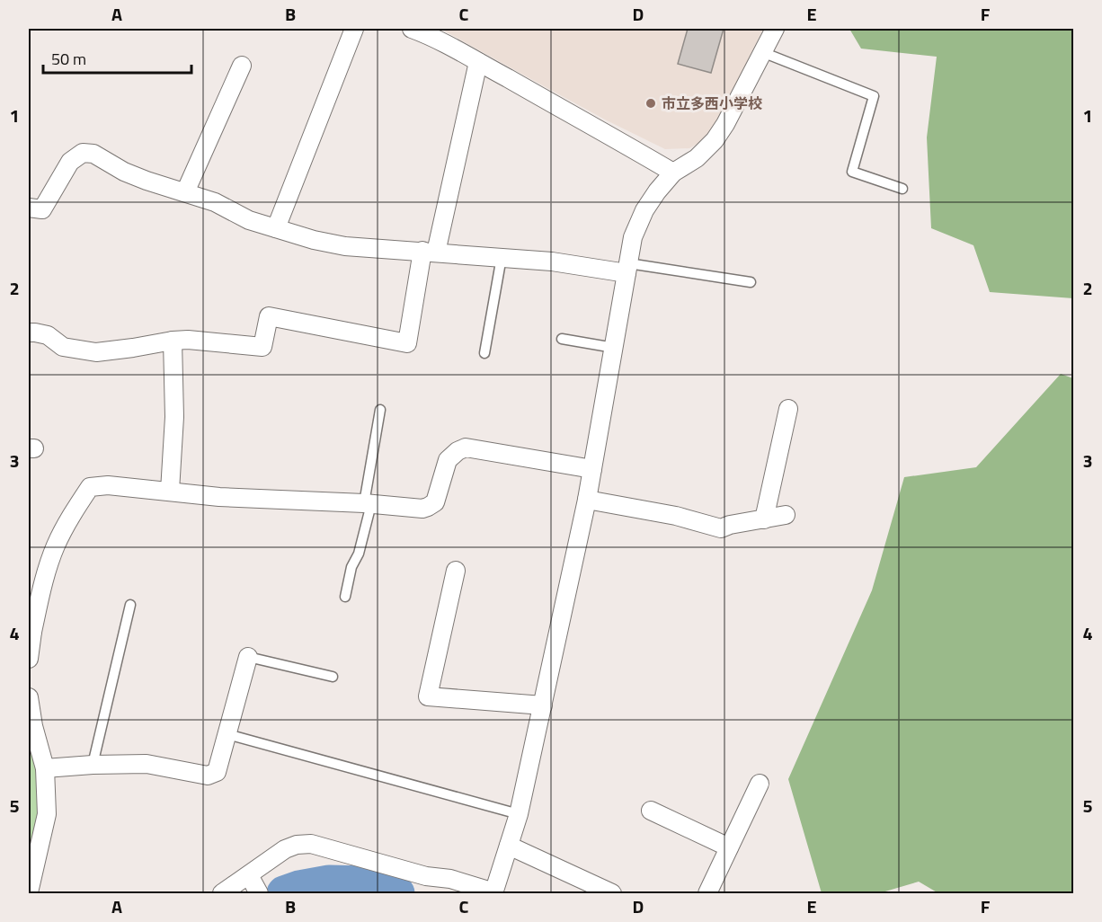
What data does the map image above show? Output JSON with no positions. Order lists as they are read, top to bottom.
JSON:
{
  "places": ["市立多西小学校"],
  "scale_bar": "50 m",
  "grid": {
    "columns": [
      "A",
      "B",
      "C",
      "D",
      "E",
      "F"
    ],
    "rows": [
      "1",
      "2",
      "3",
      "4",
      "5"
    ]
  }
}
